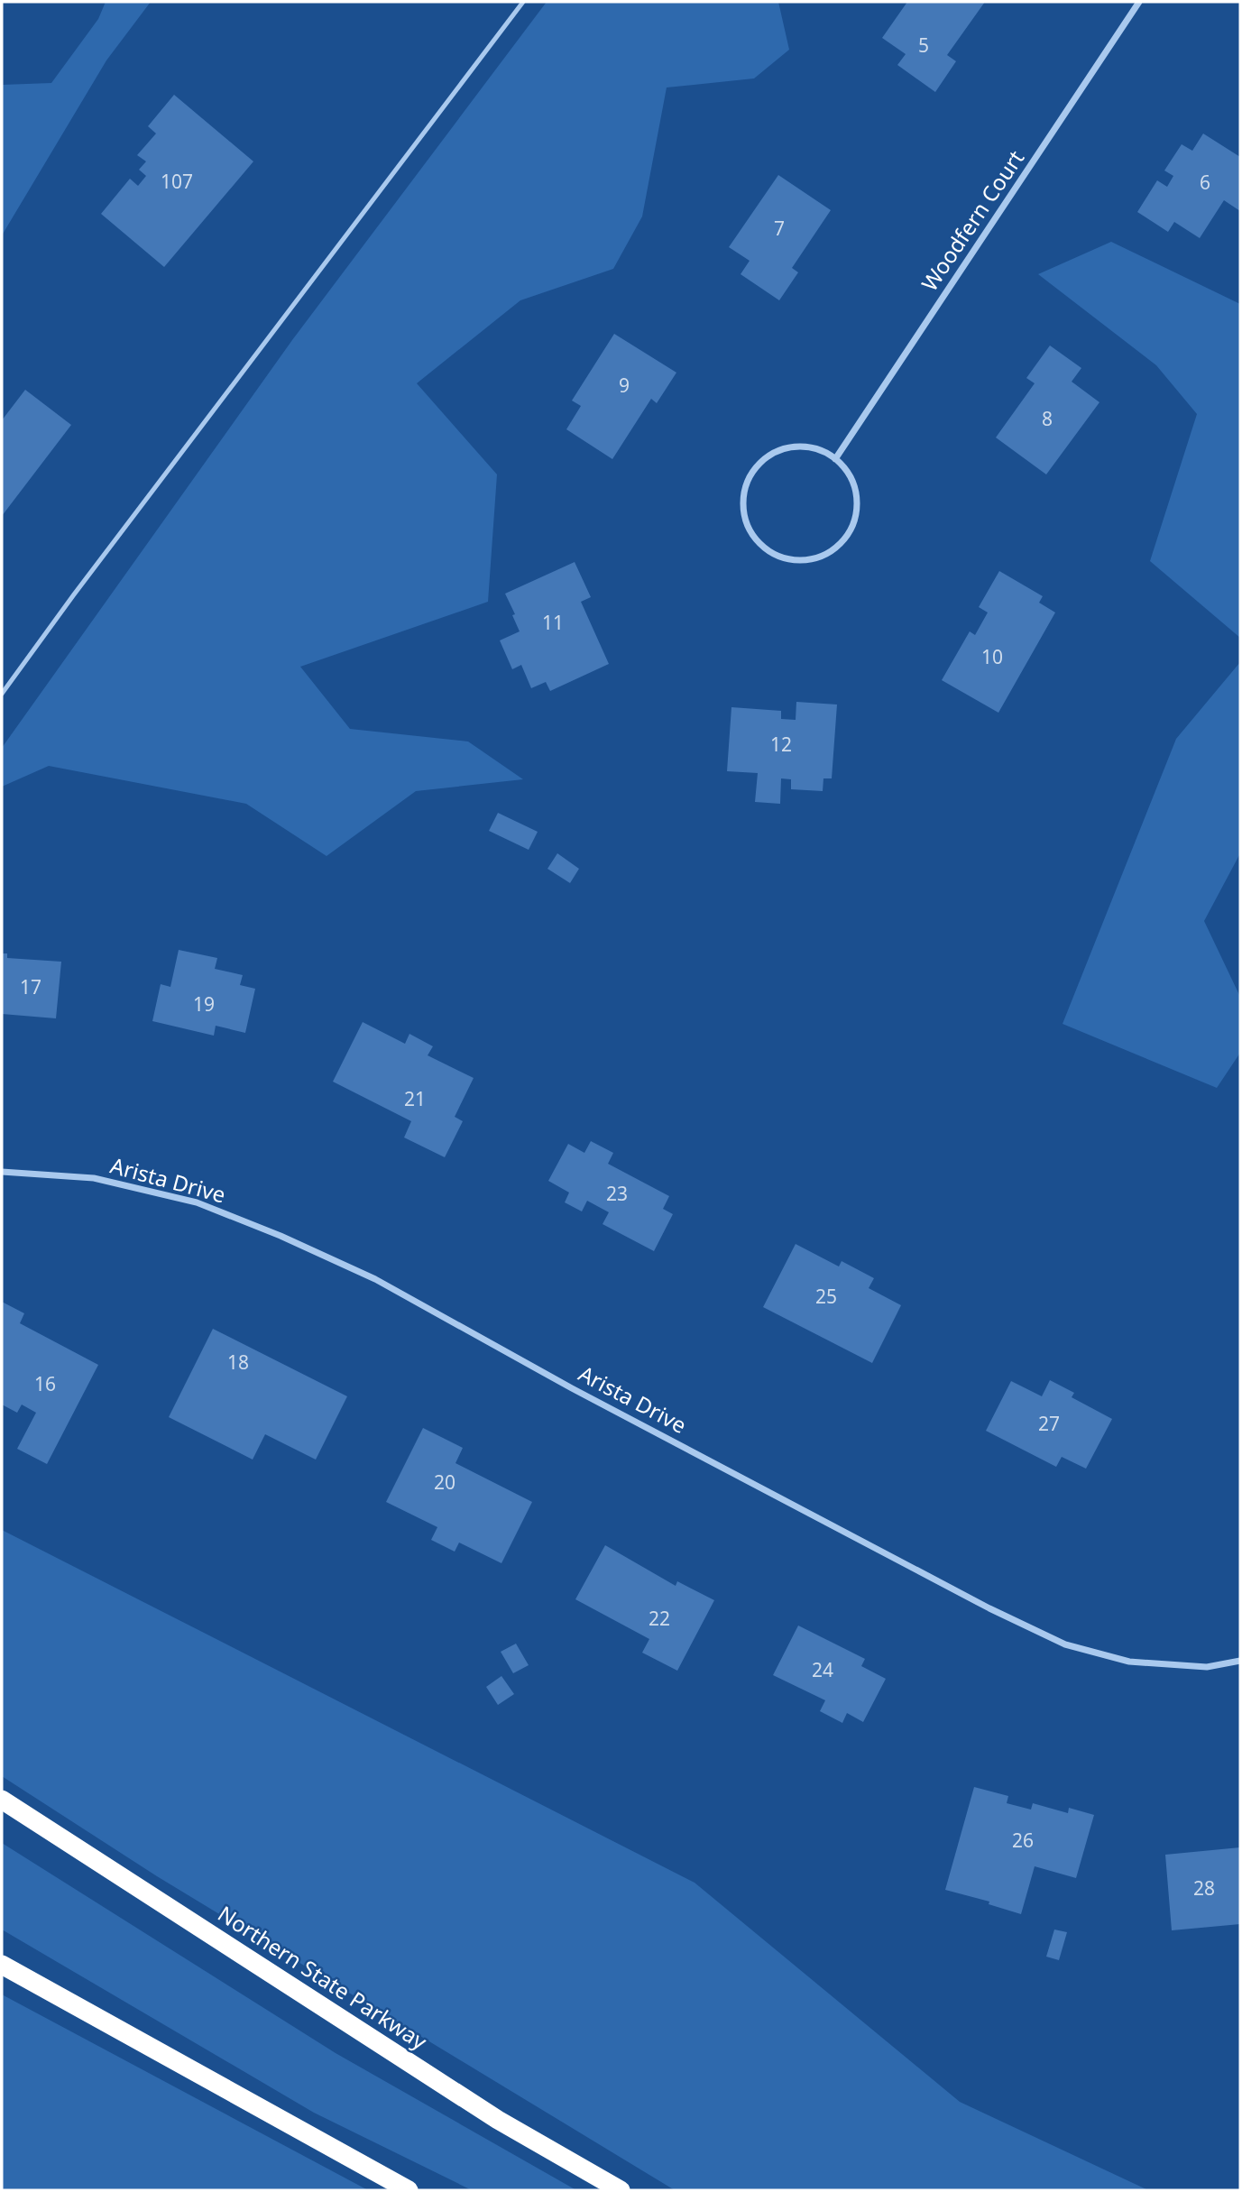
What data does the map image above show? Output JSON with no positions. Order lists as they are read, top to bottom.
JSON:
{
  "streets": {
    "highway": ["Northern State Parkway"],
    "street": ["Woodfern Court", "Arista Drive"]
  },
  "house_numbers": [
    "5",
    "107",
    "6",
    "7",
    "9",
    "8",
    "11",
    "10",
    "12",
    "17",
    "19",
    "21",
    "23",
    "25",
    "18",
    "16",
    "27",
    "20",
    "22",
    "24",
    "26",
    "28"
  ]
}
